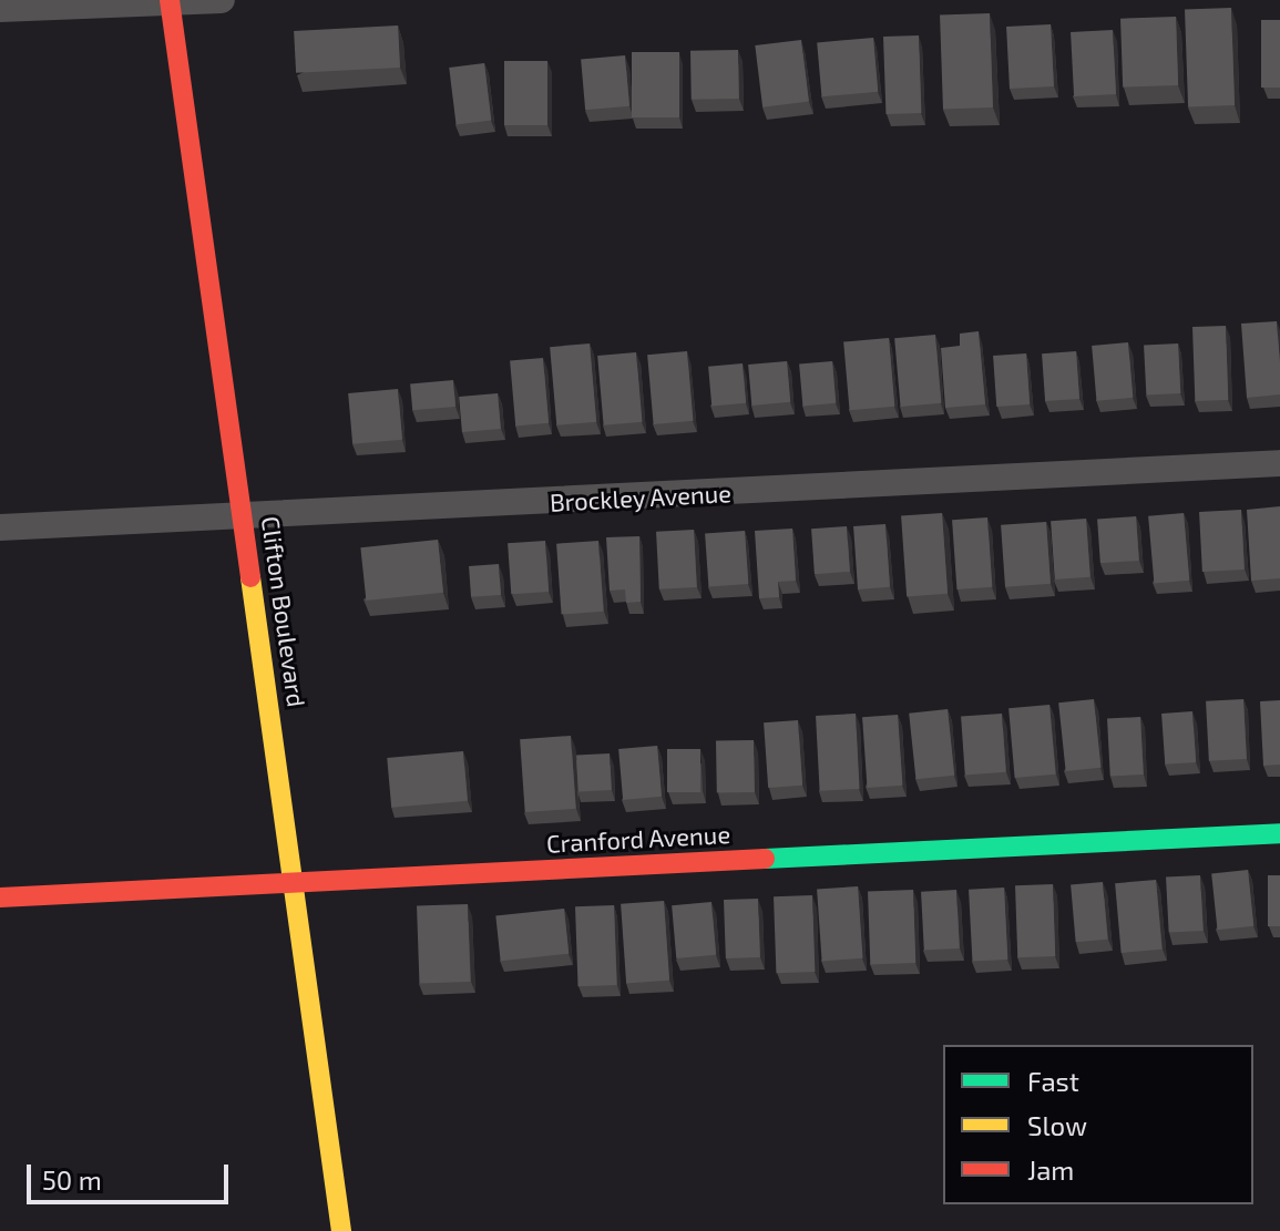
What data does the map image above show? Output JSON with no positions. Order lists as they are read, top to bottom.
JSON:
{
  "streets": {
    "street": ["Brockley Avenue", "Clifton Boulevard", "Cranford Avenue"]
  },
  "crossings": [
    ["Brockley Avenue", "Clifton Boulevard"],
    ["Clifton Boulevard", "Cranford Avenue"]
  ],
  "legend": ["Fast", "Slow", "Jam"],
  "scale_bar": "50 m"
}
